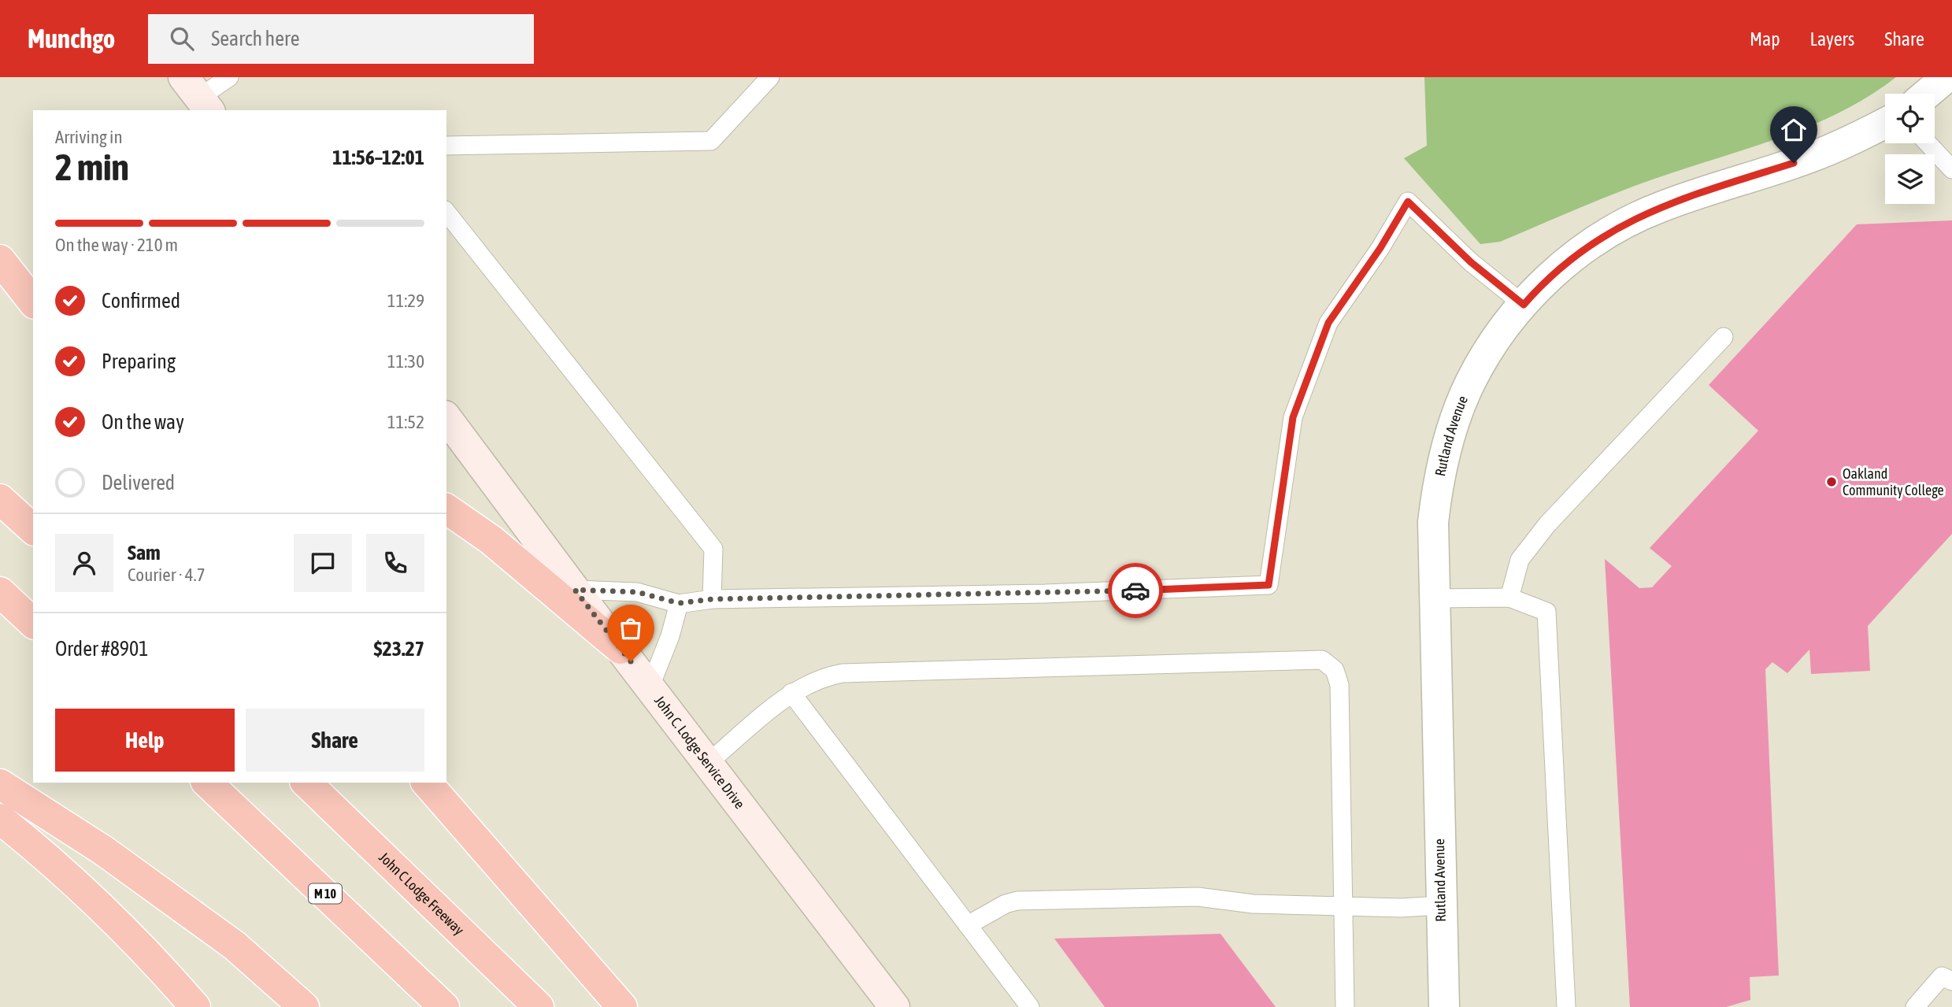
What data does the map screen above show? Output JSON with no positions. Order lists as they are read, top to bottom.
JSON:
{
  "streets": {
    "highway": ["M 10", "John C Lodge Freeway"],
    "main road": ["John C. Lodge Service Drive"],
    "street": ["Rutland Avenue"]
  },
  "places": ["Oakland Community College"],
  "page": {
    "header": "Munchgo",
    "search": "Search here",
    "nav": ["Map", "Layers", "Share"],
    "heading": ["2 min", "Arriving in", "11:56–12:01"],
    "panel": [
      "Sam",
      "Courier · 4.7",
      "Order #8901",
      "$23.27"
    ],
    "bar": "On the way · 210 m",
    "list": [
      ["Confirmed", "11:29"],
      ["Preparing", "11:30"],
      ["On the way", "11:52"],
      "Delivered"
    ],
    "buttons": ["Help", "Share"]
  }
}
